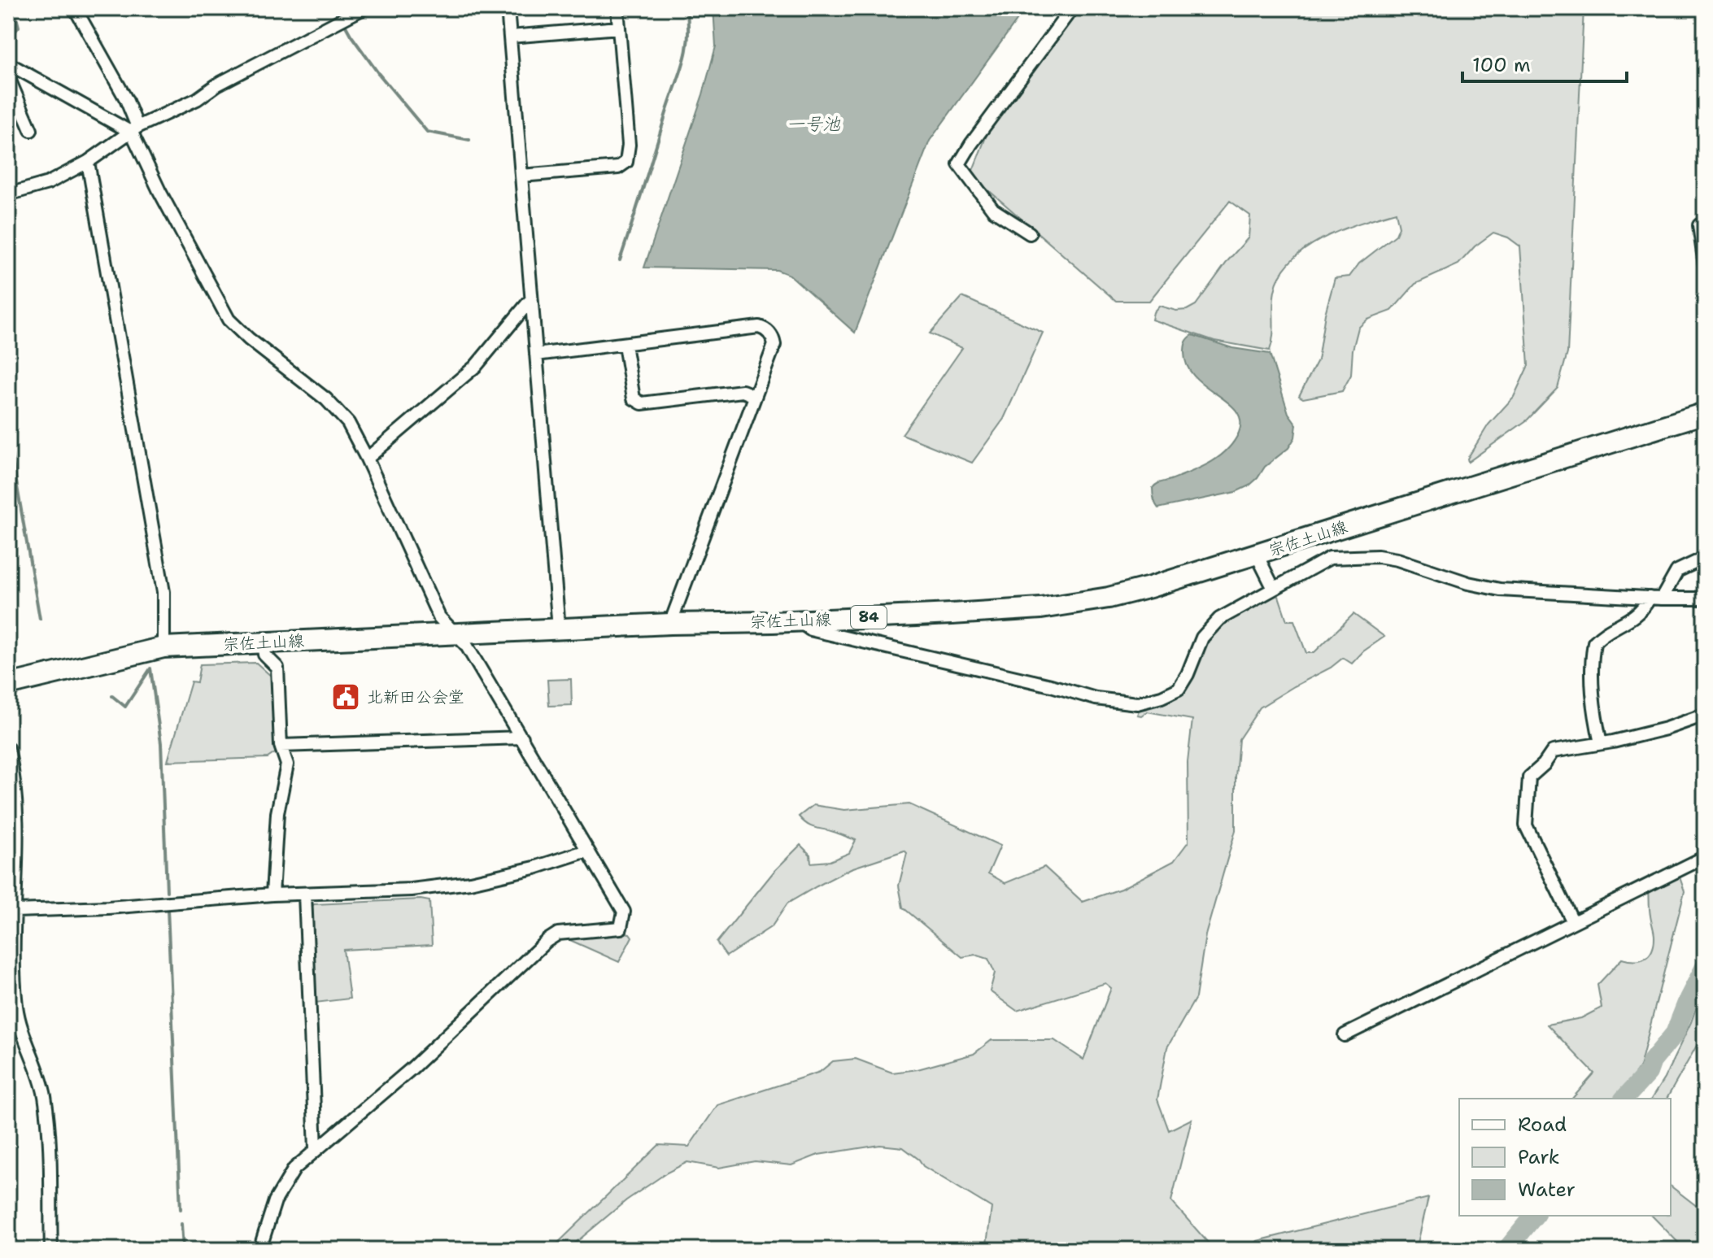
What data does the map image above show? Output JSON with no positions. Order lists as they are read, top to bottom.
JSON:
{
  "streets": {
    "main road": ["宗佐土山線", "84"]
  },
  "water": ["一号池"],
  "places": {
    "public building": ["北新田公会堂"]
  },
  "legend": ["Road", "Park", "Water"],
  "scale_bar": "100 m"
}
